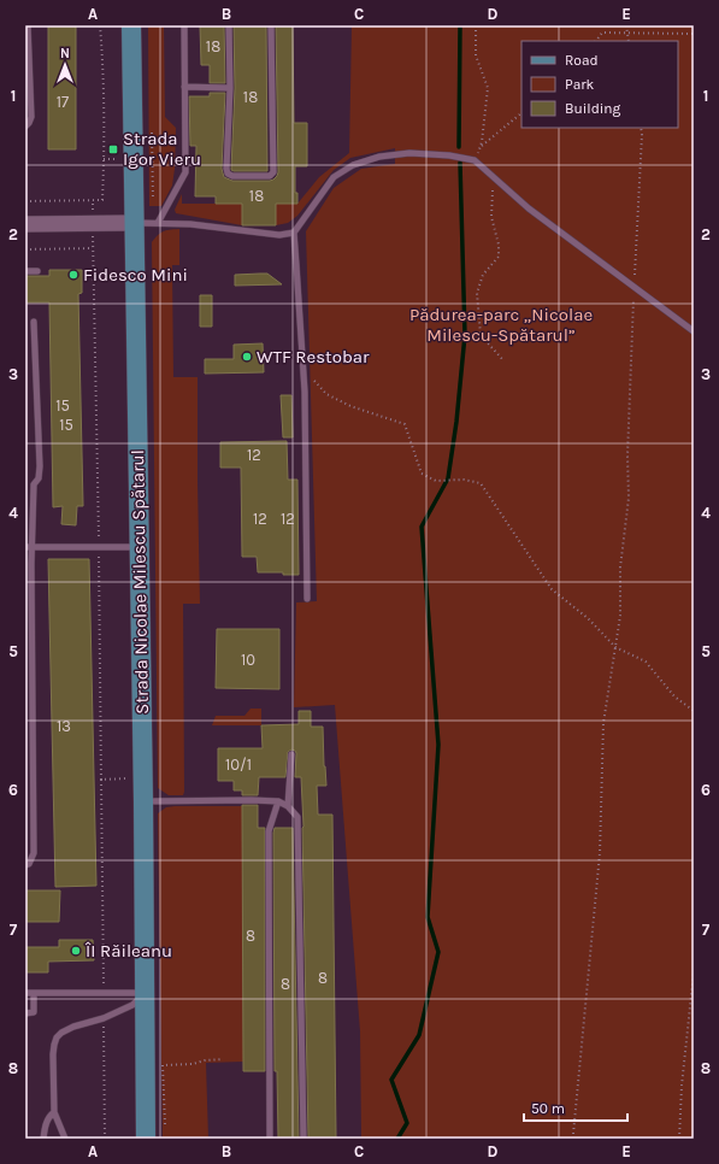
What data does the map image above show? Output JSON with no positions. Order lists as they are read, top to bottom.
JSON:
{
  "streets": {
    "main road": ["Strada Nicolae Milescu Spătarul"]
  },
  "parks": ["Pădurea-parc „Nicolae Milescu-Spătarul”"],
  "places": {
    "transit": ["Strada Igor Vieru"],
    "other": ["Fidesco Mini", "WTF Restobar", "ÎI Răileanu"]
  },
  "house_numbers": [
    "18",
    "18",
    "17",
    "18",
    "15",
    "15",
    "12",
    "12",
    "12",
    "10",
    "13",
    "10/1",
    "8",
    "8",
    "8"
  ],
  "legend": ["Road", "Park", "Building"],
  "scale_bar": "50 m",
  "north": "top",
  "grid": {
    "columns": [
      "A",
      "B",
      "C",
      "D",
      "E"
    ],
    "rows": [
      "1",
      "2",
      "3",
      "4",
      "5",
      "6",
      "7",
      "8"
    ]
  }
}
